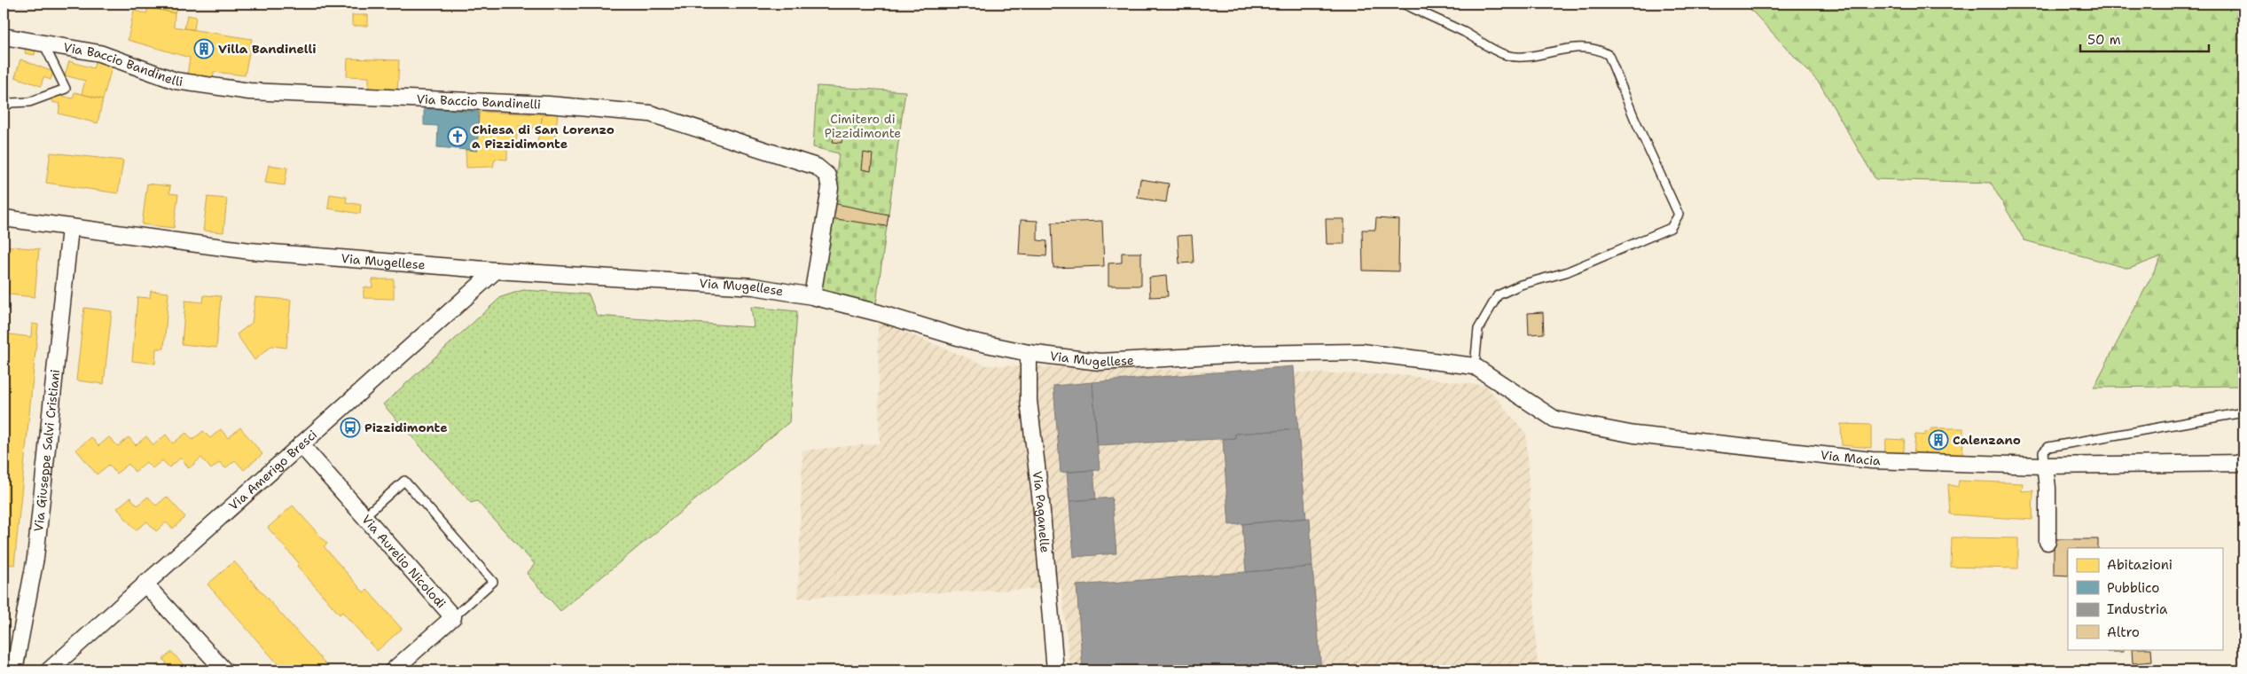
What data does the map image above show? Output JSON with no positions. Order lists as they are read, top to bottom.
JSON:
{
  "streets": {
    "street": [
      "Via Baccio Bandinelli",
      "Via Mugellese",
      "Via Giuseppe Salvi Cristiani",
      "Via Macia",
      "Via Amerigo Bresci",
      "Via Paganelle",
      "Via Aurelio Nicolodi"
    ]
  },
  "crossings": [
    ["Via Baccio Bandinelli", "Via Mugellese"],
    ["Via Mugellese", "Via Giuseppe Salvi Cristiani"],
    ["Via Mugellese", "Via Macia"],
    ["Via Mugellese", "Via Amerigo Bresci"],
    ["Via Mugellese", "Via Paganelle"],
    ["Via Amerigo Bresci", "Via Aurelio Nicolodi"]
  ],
  "parks": ["Cimitero di Pizzidimonte"],
  "places": {
    "building": ["Villa Bandinelli", "Calenzano"],
    "church": ["Chiesa di San Lorenzo a Pizzidimonte"],
    "bus stop": ["Pizzidimonte"]
  },
  "legend": [
    "Abitazioni",
    "Pubblico",
    "Industria",
    "Altro"
  ],
  "scale_bar": "50 m"
}
